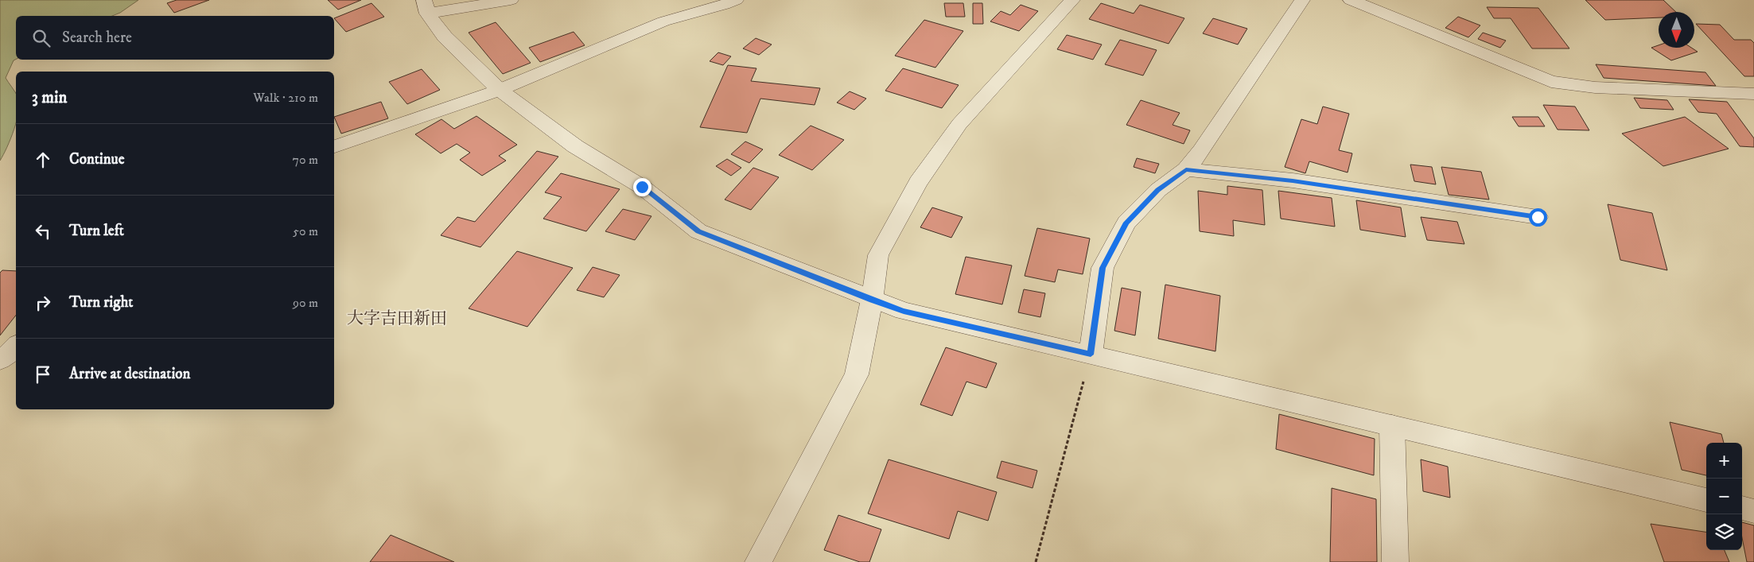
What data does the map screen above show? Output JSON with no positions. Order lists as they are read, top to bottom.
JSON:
{
  "districts": ["大字吉田新田"],
  "north": "bottom",
  "page": {
    "search": "Search here",
    "heading": ["3 min", "Walk · 210 m"],
    "list": [
      ["Continue", "70 m"],
      ["Turn left", "50 m"],
      ["Turn right", "90 m"],
      "Arrive at destination"
    ],
    "map_buttons": ["+", "−"]
  }
}
